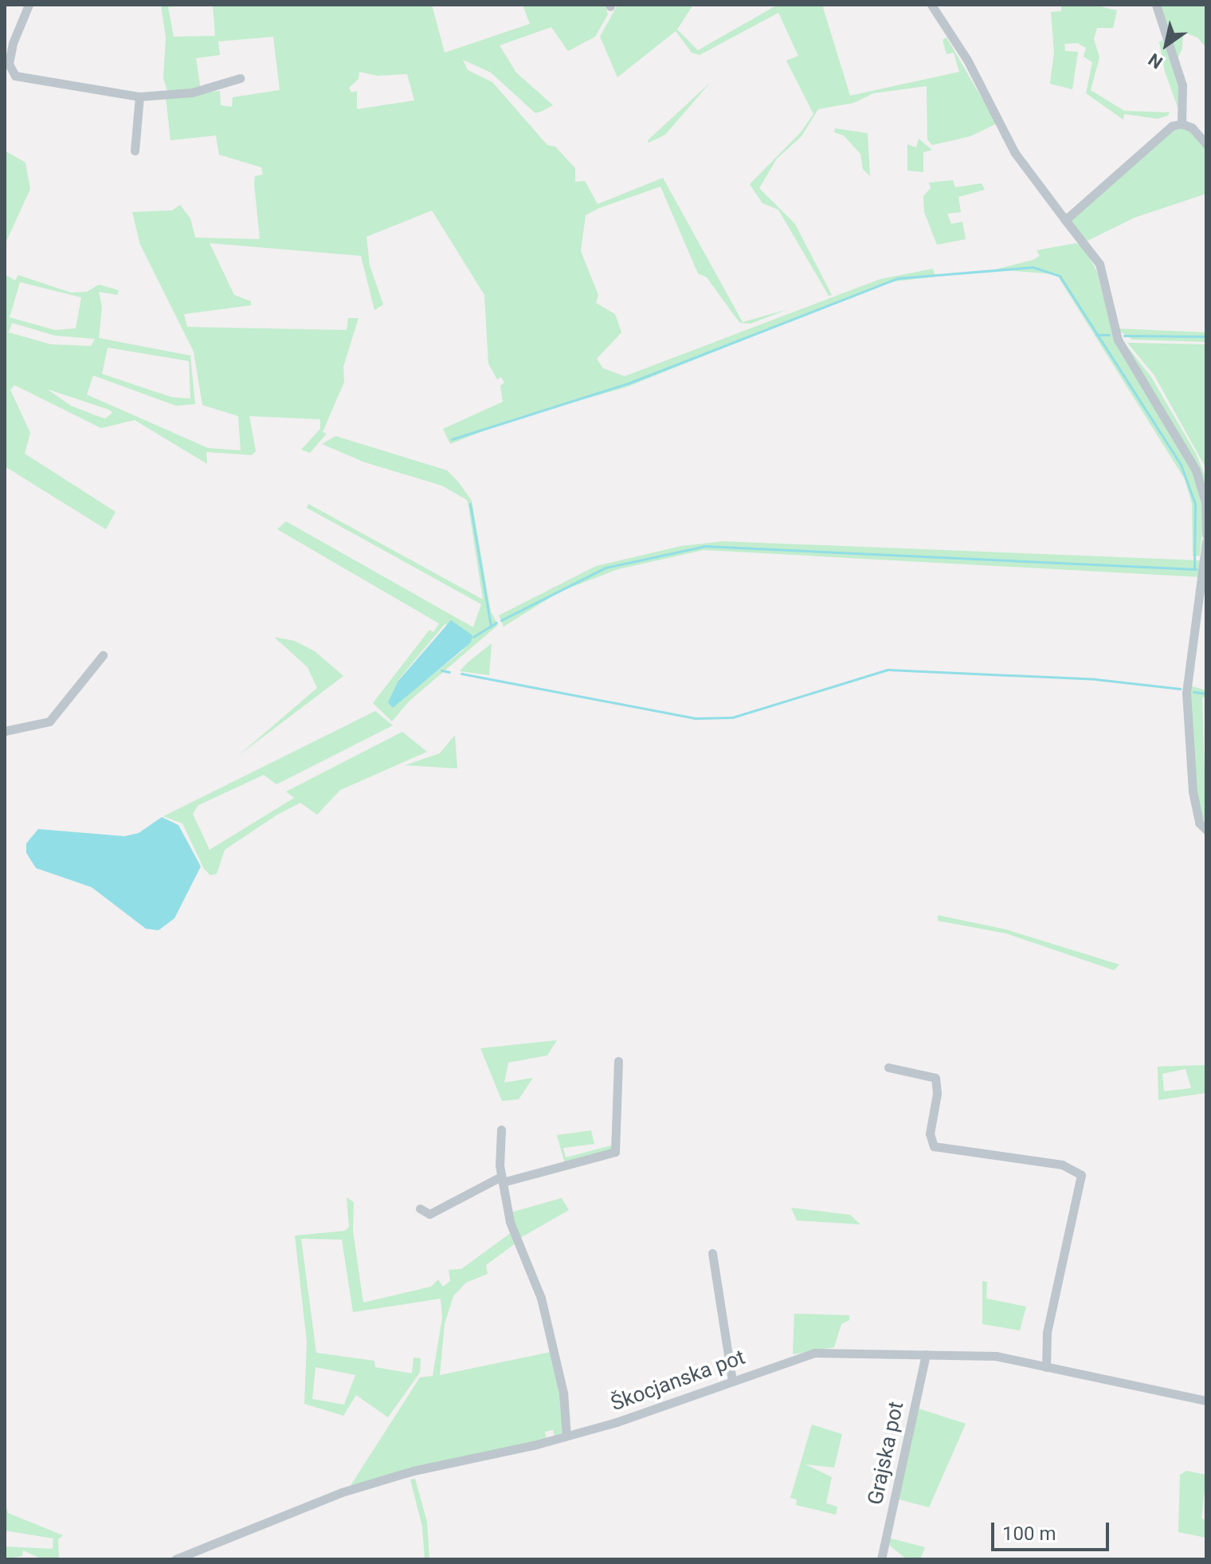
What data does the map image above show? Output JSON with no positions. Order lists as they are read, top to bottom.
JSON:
{
  "streets": {
    "street": ["Škocjanska pot", "Grajska pot"]
  },
  "crossings": [
    ["Škocjanska pot", "Grajska pot"]
  ],
  "scale_bar": "100 m",
  "north": "bottom left"
}
